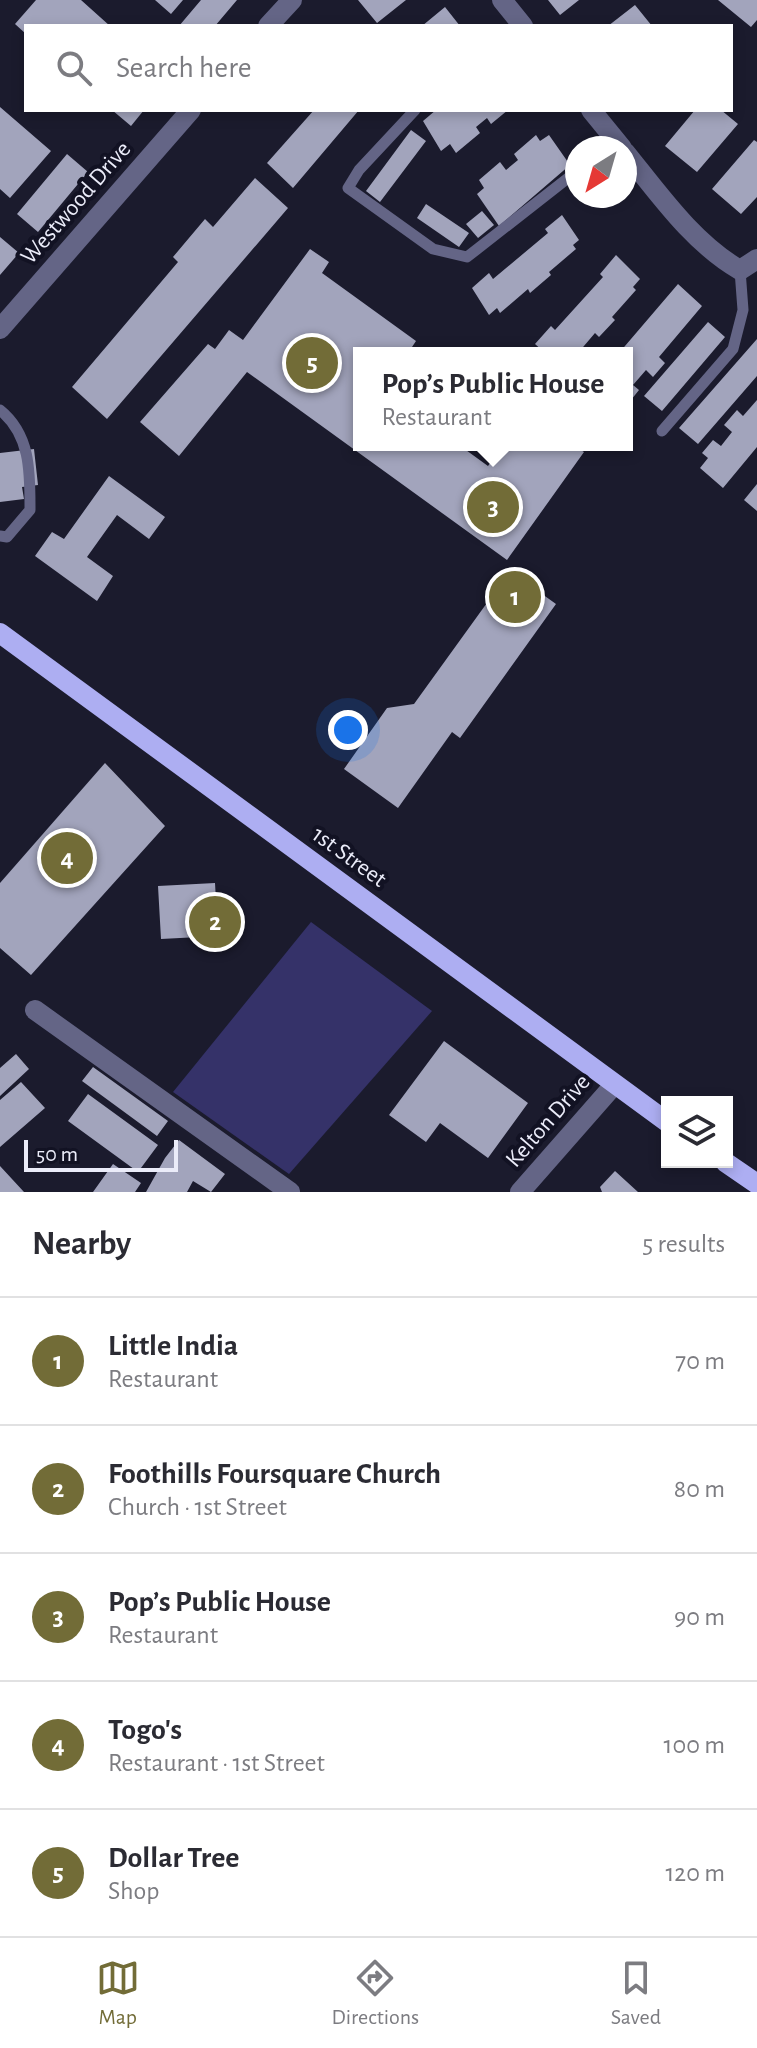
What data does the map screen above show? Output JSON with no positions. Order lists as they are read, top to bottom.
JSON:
{
  "streets": {
    "main road": ["1st Street"],
    "street": ["Westwood Drive", "Kelton Drive"]
  },
  "crossings": [
    ["1st Street", "Kelton Drive"]
  ],
  "scale_bar": "50 m",
  "north": "bottom left",
  "page": {
    "search": "Search here",
    "pins": [
      "5",
      "3",
      "1",
      "4",
      "2"
    ],
    "popup": ["Pop’s Public House", "Restaurant"],
    "scale": "50 m",
    "heading": ["Nearby", "5 results"],
    "list": [
      {
        "mark": "1",
        "name": "Little India",
        "note": "Restaurant",
        "value": "70 m"
      },
      {
        "mark": "2",
        "name": "Foothills Foursquare Church",
        "note": "Church · 1st Street",
        "value": "80 m"
      },
      {
        "mark": "3",
        "name": "Pop’s Public House",
        "note": "Restaurant",
        "value": "90 m"
      },
      {
        "mark": "4",
        "name": "Togo's",
        "note": "Restaurant · 1st Street",
        "value": "100 m"
      },
      {
        "mark": "5",
        "name": "Dollar Tree",
        "note": "Shop",
        "value": "120 m"
      }
    ],
    "nav": ["Map", "Directions", "Saved"]
  }
}
